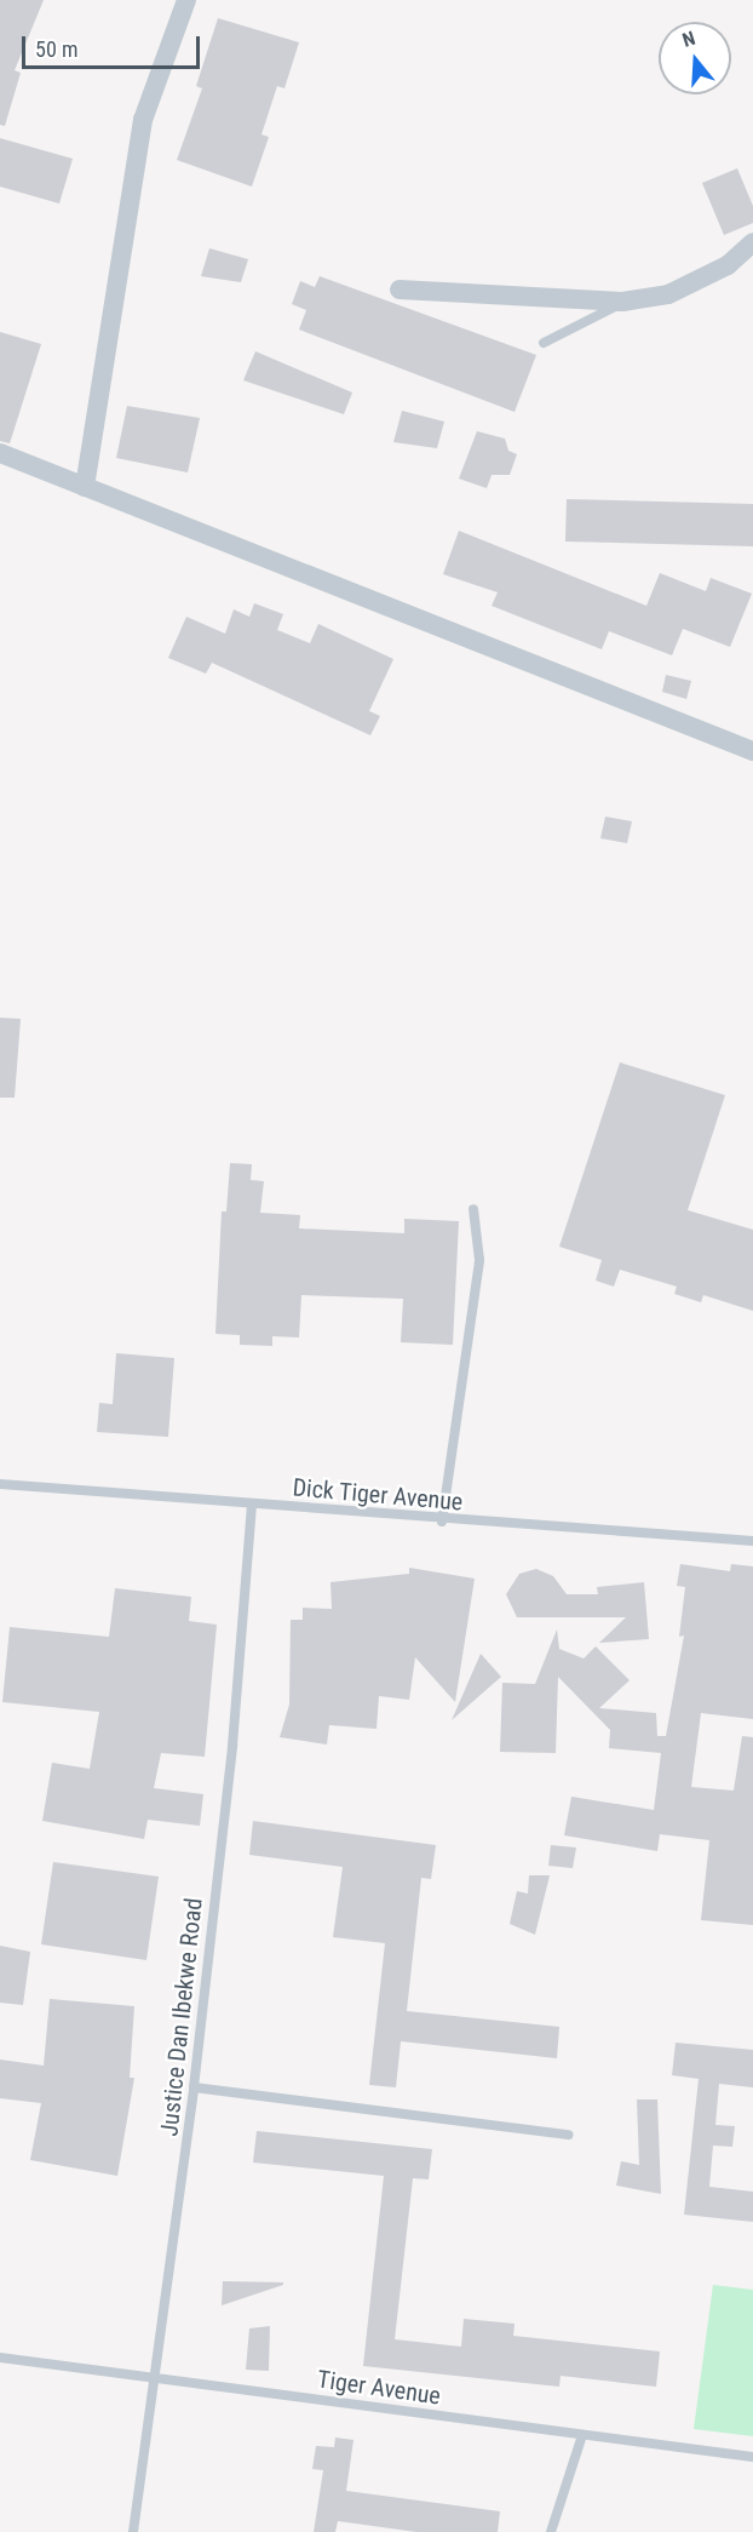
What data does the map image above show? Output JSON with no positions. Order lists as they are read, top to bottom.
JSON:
{
  "streets": {
    "lane": ["Dick Tiger Avenue", "Justice Dan Ibekwe Road", "Tiger Avenue"]
  },
  "crossings": [
    ["Dick Tiger Avenue", "Justice Dan Ibekwe Road"],
    ["Justice Dan Ibekwe Road", "Tiger Avenue"]
  ],
  "scale_bar": "50 m",
  "north": "top"
}
